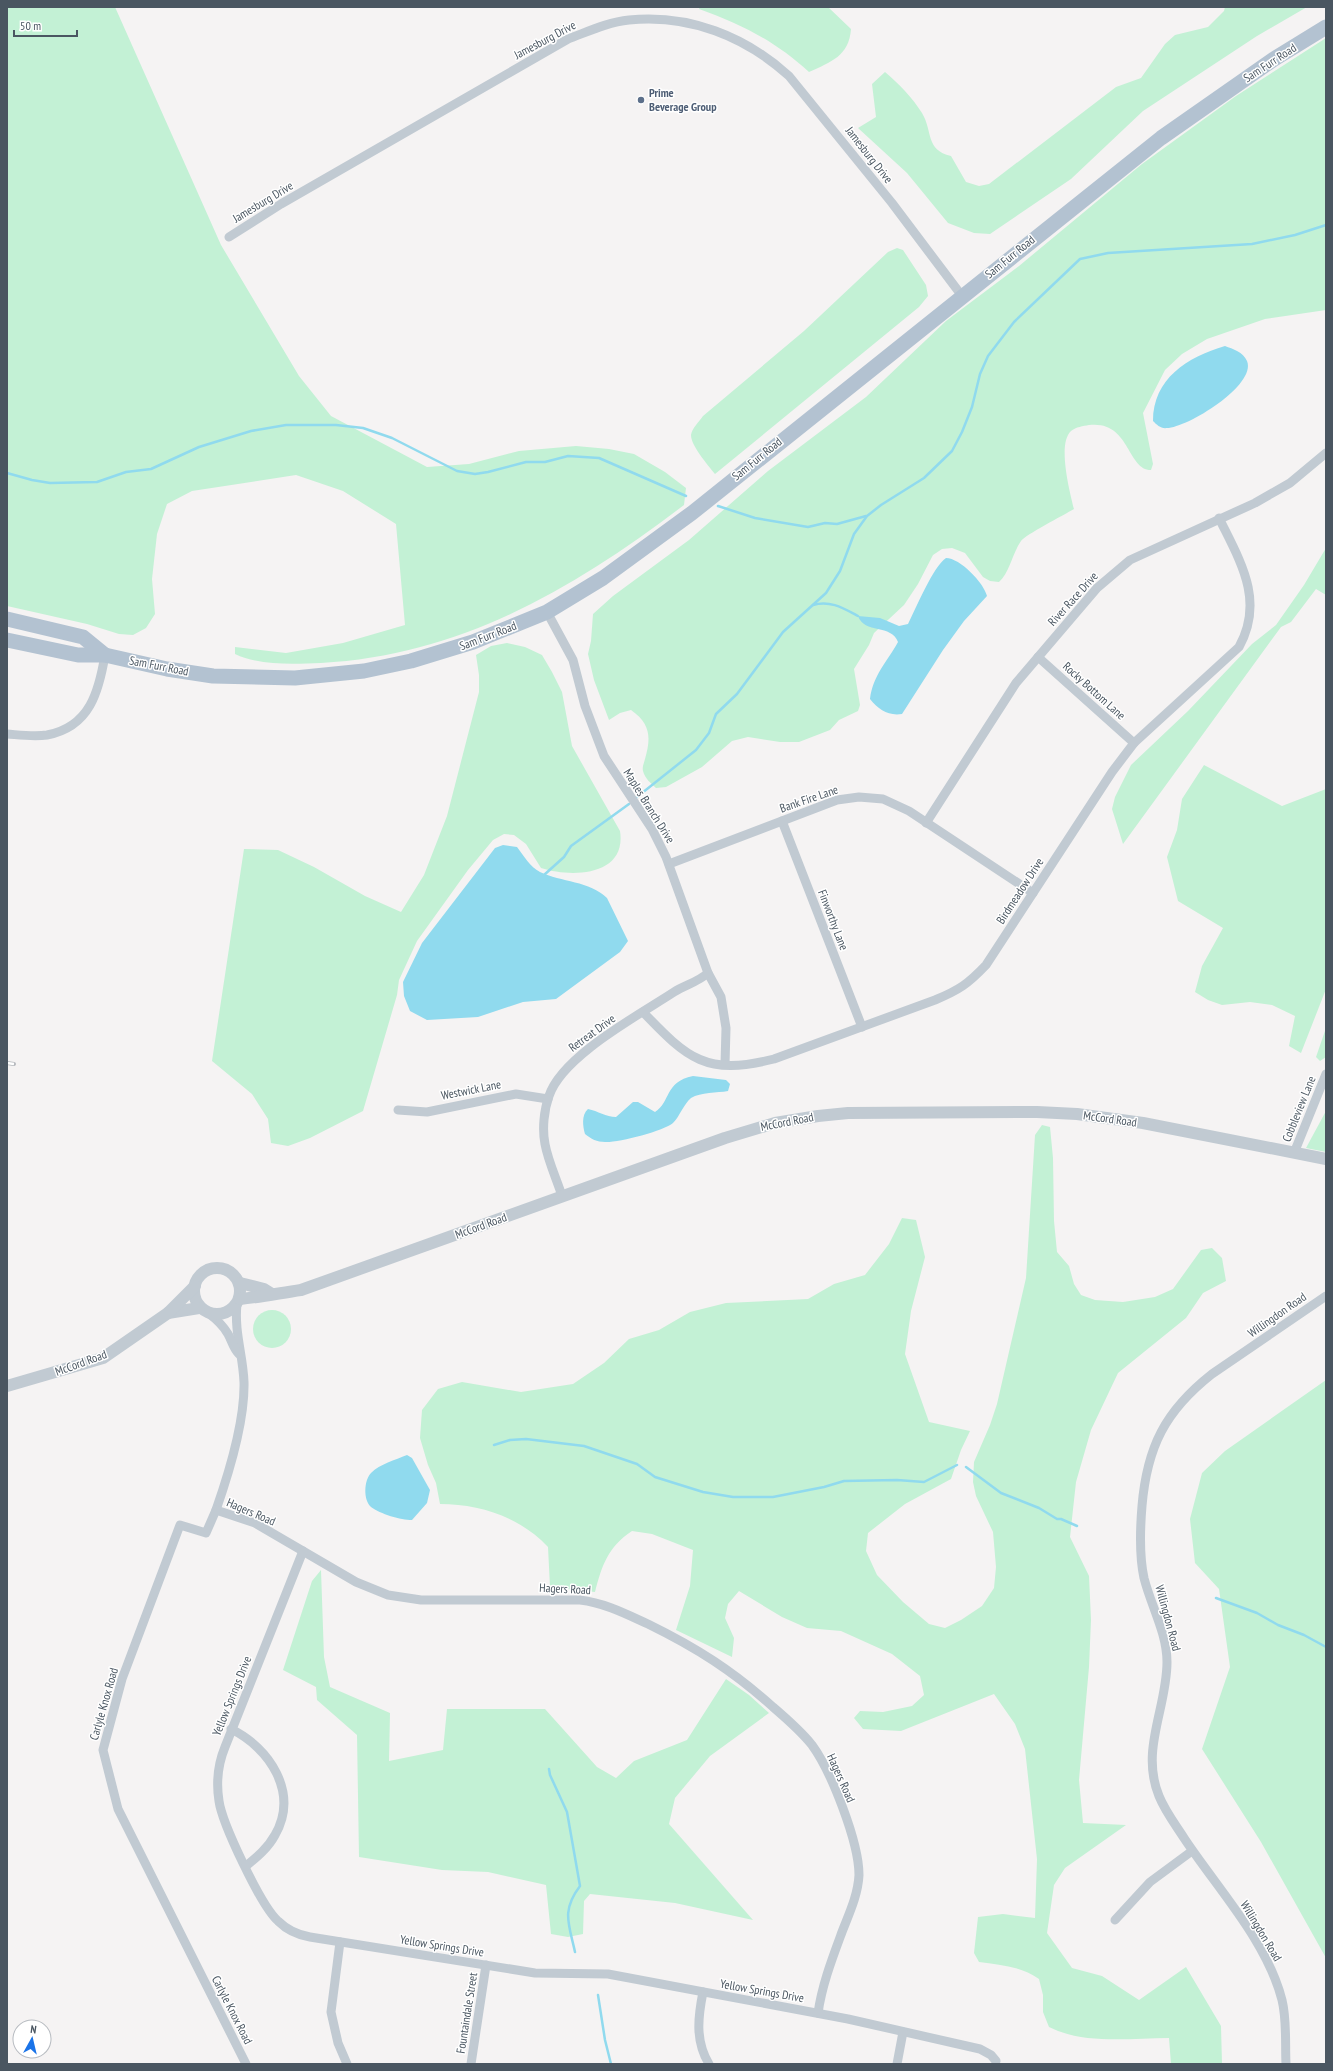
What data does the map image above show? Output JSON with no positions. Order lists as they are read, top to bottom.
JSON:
{
  "streets": {
    "main road": ["Sam Furr Road"],
    "street": [
      "Jamesburg Drive",
      "River Race Drive",
      "Rocky Bottom Lane",
      "Bank Fire Lane",
      "Maples Branch Drive",
      "Birdmeadow Drive",
      "Finworthy Lane",
      "Retreat Drive",
      "Westwick Lane",
      "Cobbleview Lane",
      "McCord Road",
      "Willingdon Road",
      "Hagers Road",
      "Yellow Springs Drive",
      "Carlyle Knox Road",
      "Fountaindale Street"
    ]
  },
  "crossings": [
    ["Jamesburg Drive", "Sam Furr Road"],
    ["Sam Furr Road", "Maples Branch Drive"],
    ["River Race Drive", "Rocky Bottom Lane"],
    ["River Race Drive", "Bank Fire Lane"],
    ["River Race Drive", "Birdmeadow Drive"],
    ["Rocky Bottom Lane", "Birdmeadow Drive"],
    ["Bank Fire Lane", "Maples Branch Drive"],
    ["Bank Fire Lane", "Birdmeadow Drive"],
    ["Bank Fire Lane", "Finworthy Lane"],
    ["Maples Branch Drive", "Birdmeadow Drive"],
    ["Maples Branch Drive", "Retreat Drive"],
    ["Birdmeadow Drive", "Finworthy Lane"],
    ["Birdmeadow Drive", "Retreat Drive"],
    ["Retreat Drive", "Westwick Lane"],
    ["Retreat Drive", "McCord Road"],
    ["Cobbleview Lane", "McCord Road"],
    ["McCord Road", "Hagers Road"],
    ["Hagers Road", "Yellow Springs Drive"],
    ["Hagers Road", "Carlyle Knox Road"],
    ["Yellow Springs Drive", "Fountaindale Street"]
  ],
  "places": ["Prime Beverage Group"],
  "scale_bar": "50 m",
  "north": "top"
}
